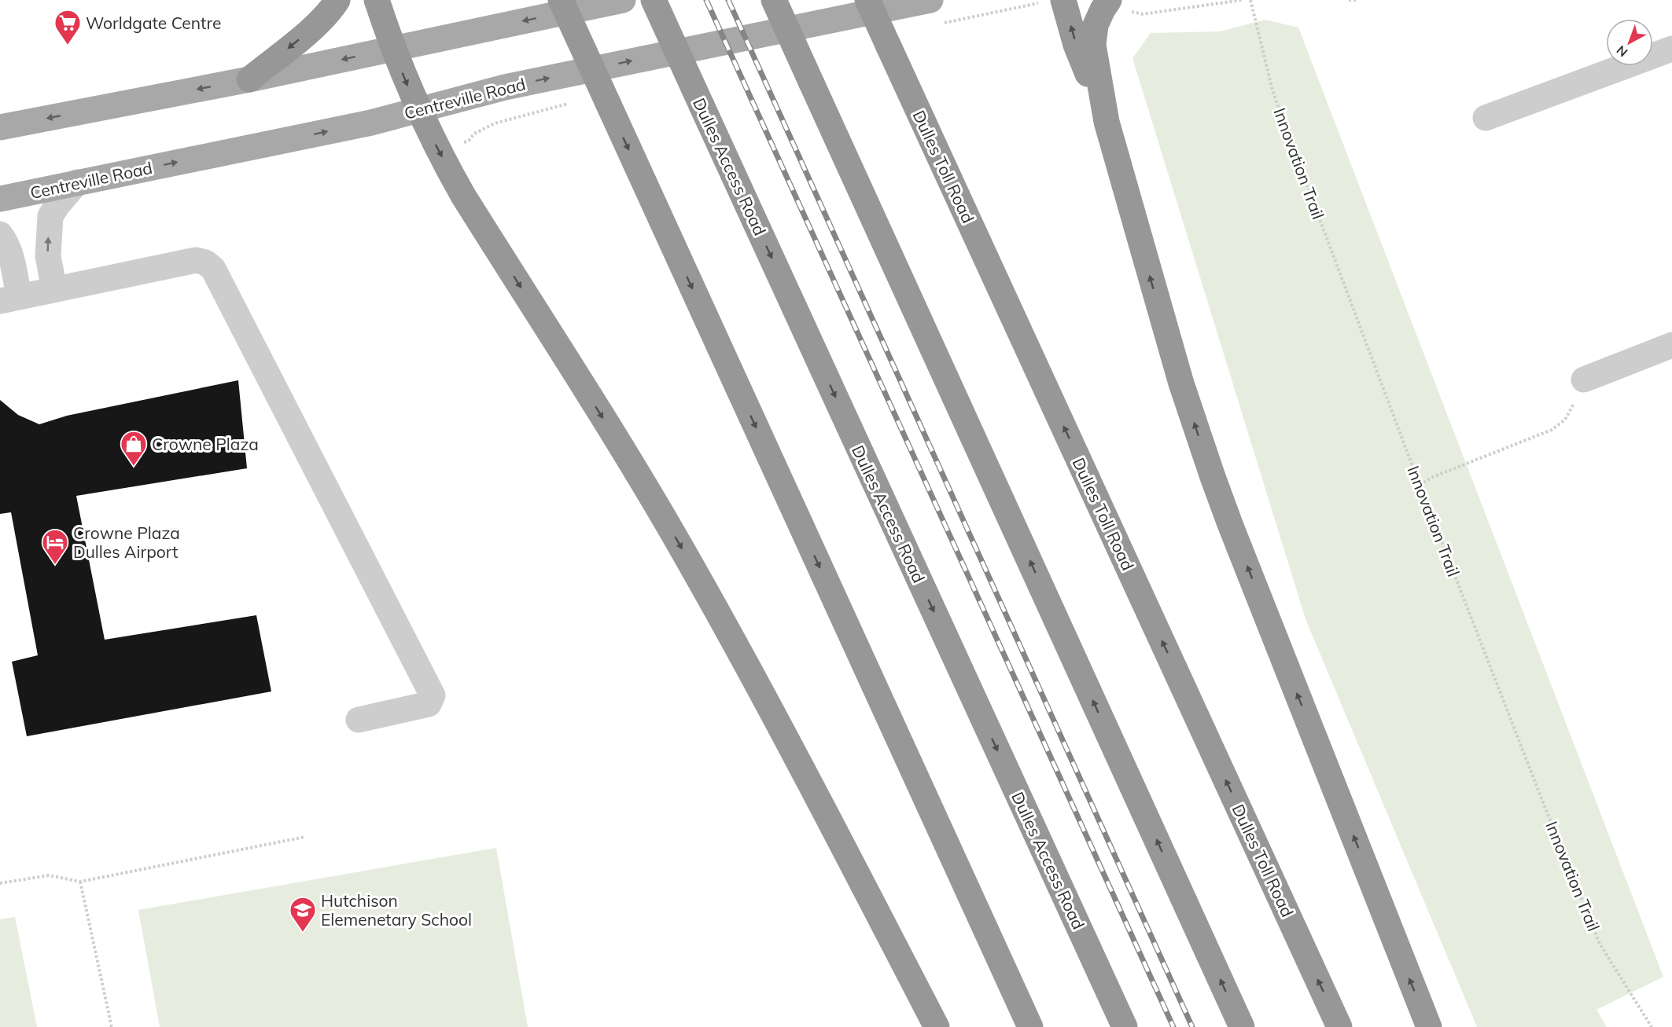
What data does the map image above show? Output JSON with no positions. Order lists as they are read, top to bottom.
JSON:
{
  "streets": {
    "highway": ["Dulles Access Road", "Dulles Toll Road"],
    "main road": ["Centreville Road"],
    "path": ["Innovation Trail"]
  },
  "places": {
    "supermarket": ["Worldgate Centre"],
    "shop": ["Crowne Plaza"],
    "hotel": ["Crowne Plaza Dulles Airport"],
    "school or university": ["Hutchison Elemenetary School"]
  },
  "north": "bottom left"
}
